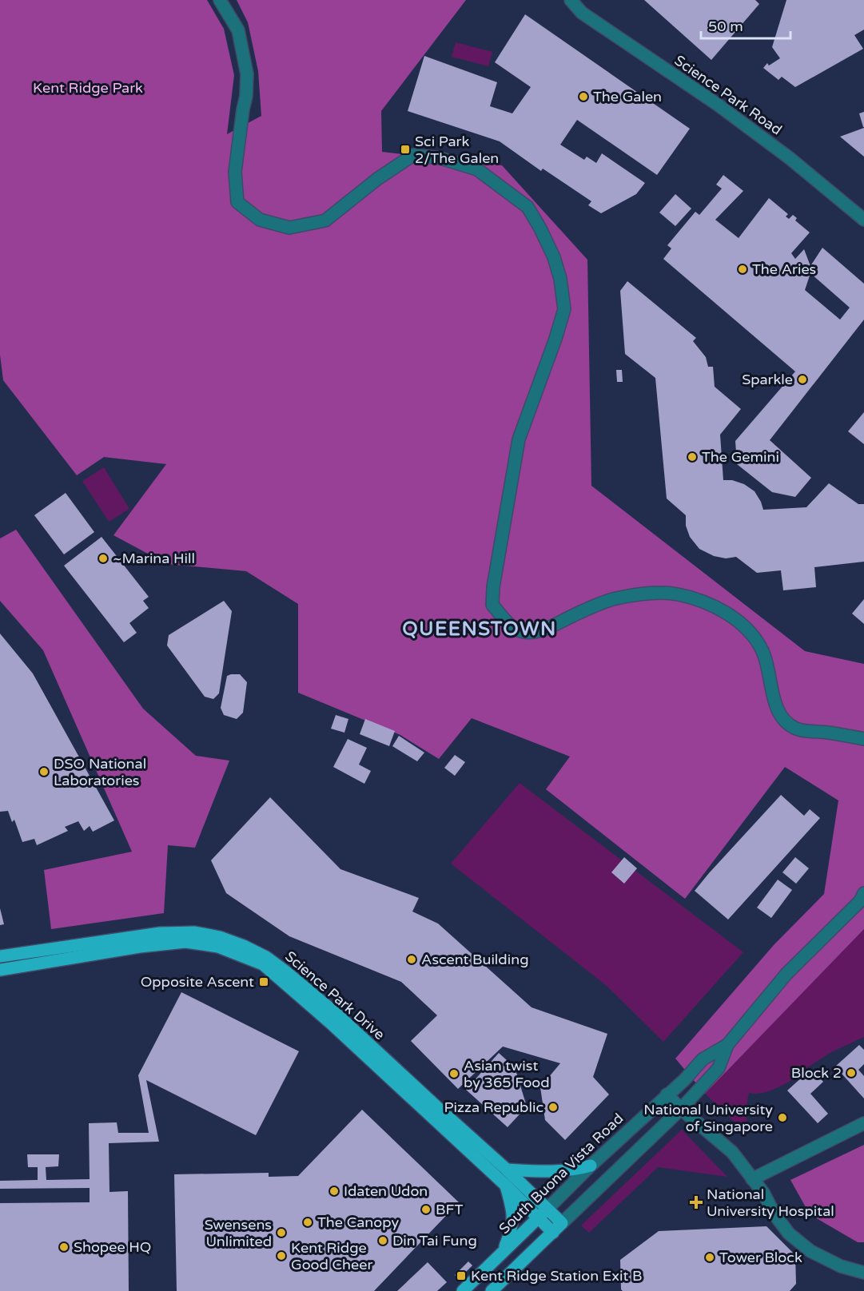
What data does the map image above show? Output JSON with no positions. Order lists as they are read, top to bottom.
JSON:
{
  "streets": {
    "main road": ["Science Park Drive", "South Buona Vista Road"],
    "street": ["Science Park Road"]
  },
  "crossings": [
    ["Science Park Drive", "South Buona Vista Road"]
  ],
  "districts": ["QUEENSTOWN"],
  "parks": ["Kent Ridge Park"],
  "places": {
    "other": [
      "The Galen",
      "The Aries",
      "Sparkle",
      "The Gemini",
      "~Marina Hill",
      "DSO National Laboratories",
      "Ascent Building",
      "Block 2",
      "Asian twist by 365 Food",
      "Pizza Republic",
      "National University of Singapore",
      "Idaten Udon",
      "BFT",
      "The Canopy",
      "Swensens Unlimited",
      "Din Tai Fung",
      "Shopee HQ",
      "Kent Ridge Good Cheer",
      "Tower Block"
    ],
    "transit": ["Sci Park 2/The Galen", "Opposite Ascent", "Kent Ridge Station Exit B"],
    "health": ["National University Hospital"]
  },
  "scale_bar": "50 m"
}
